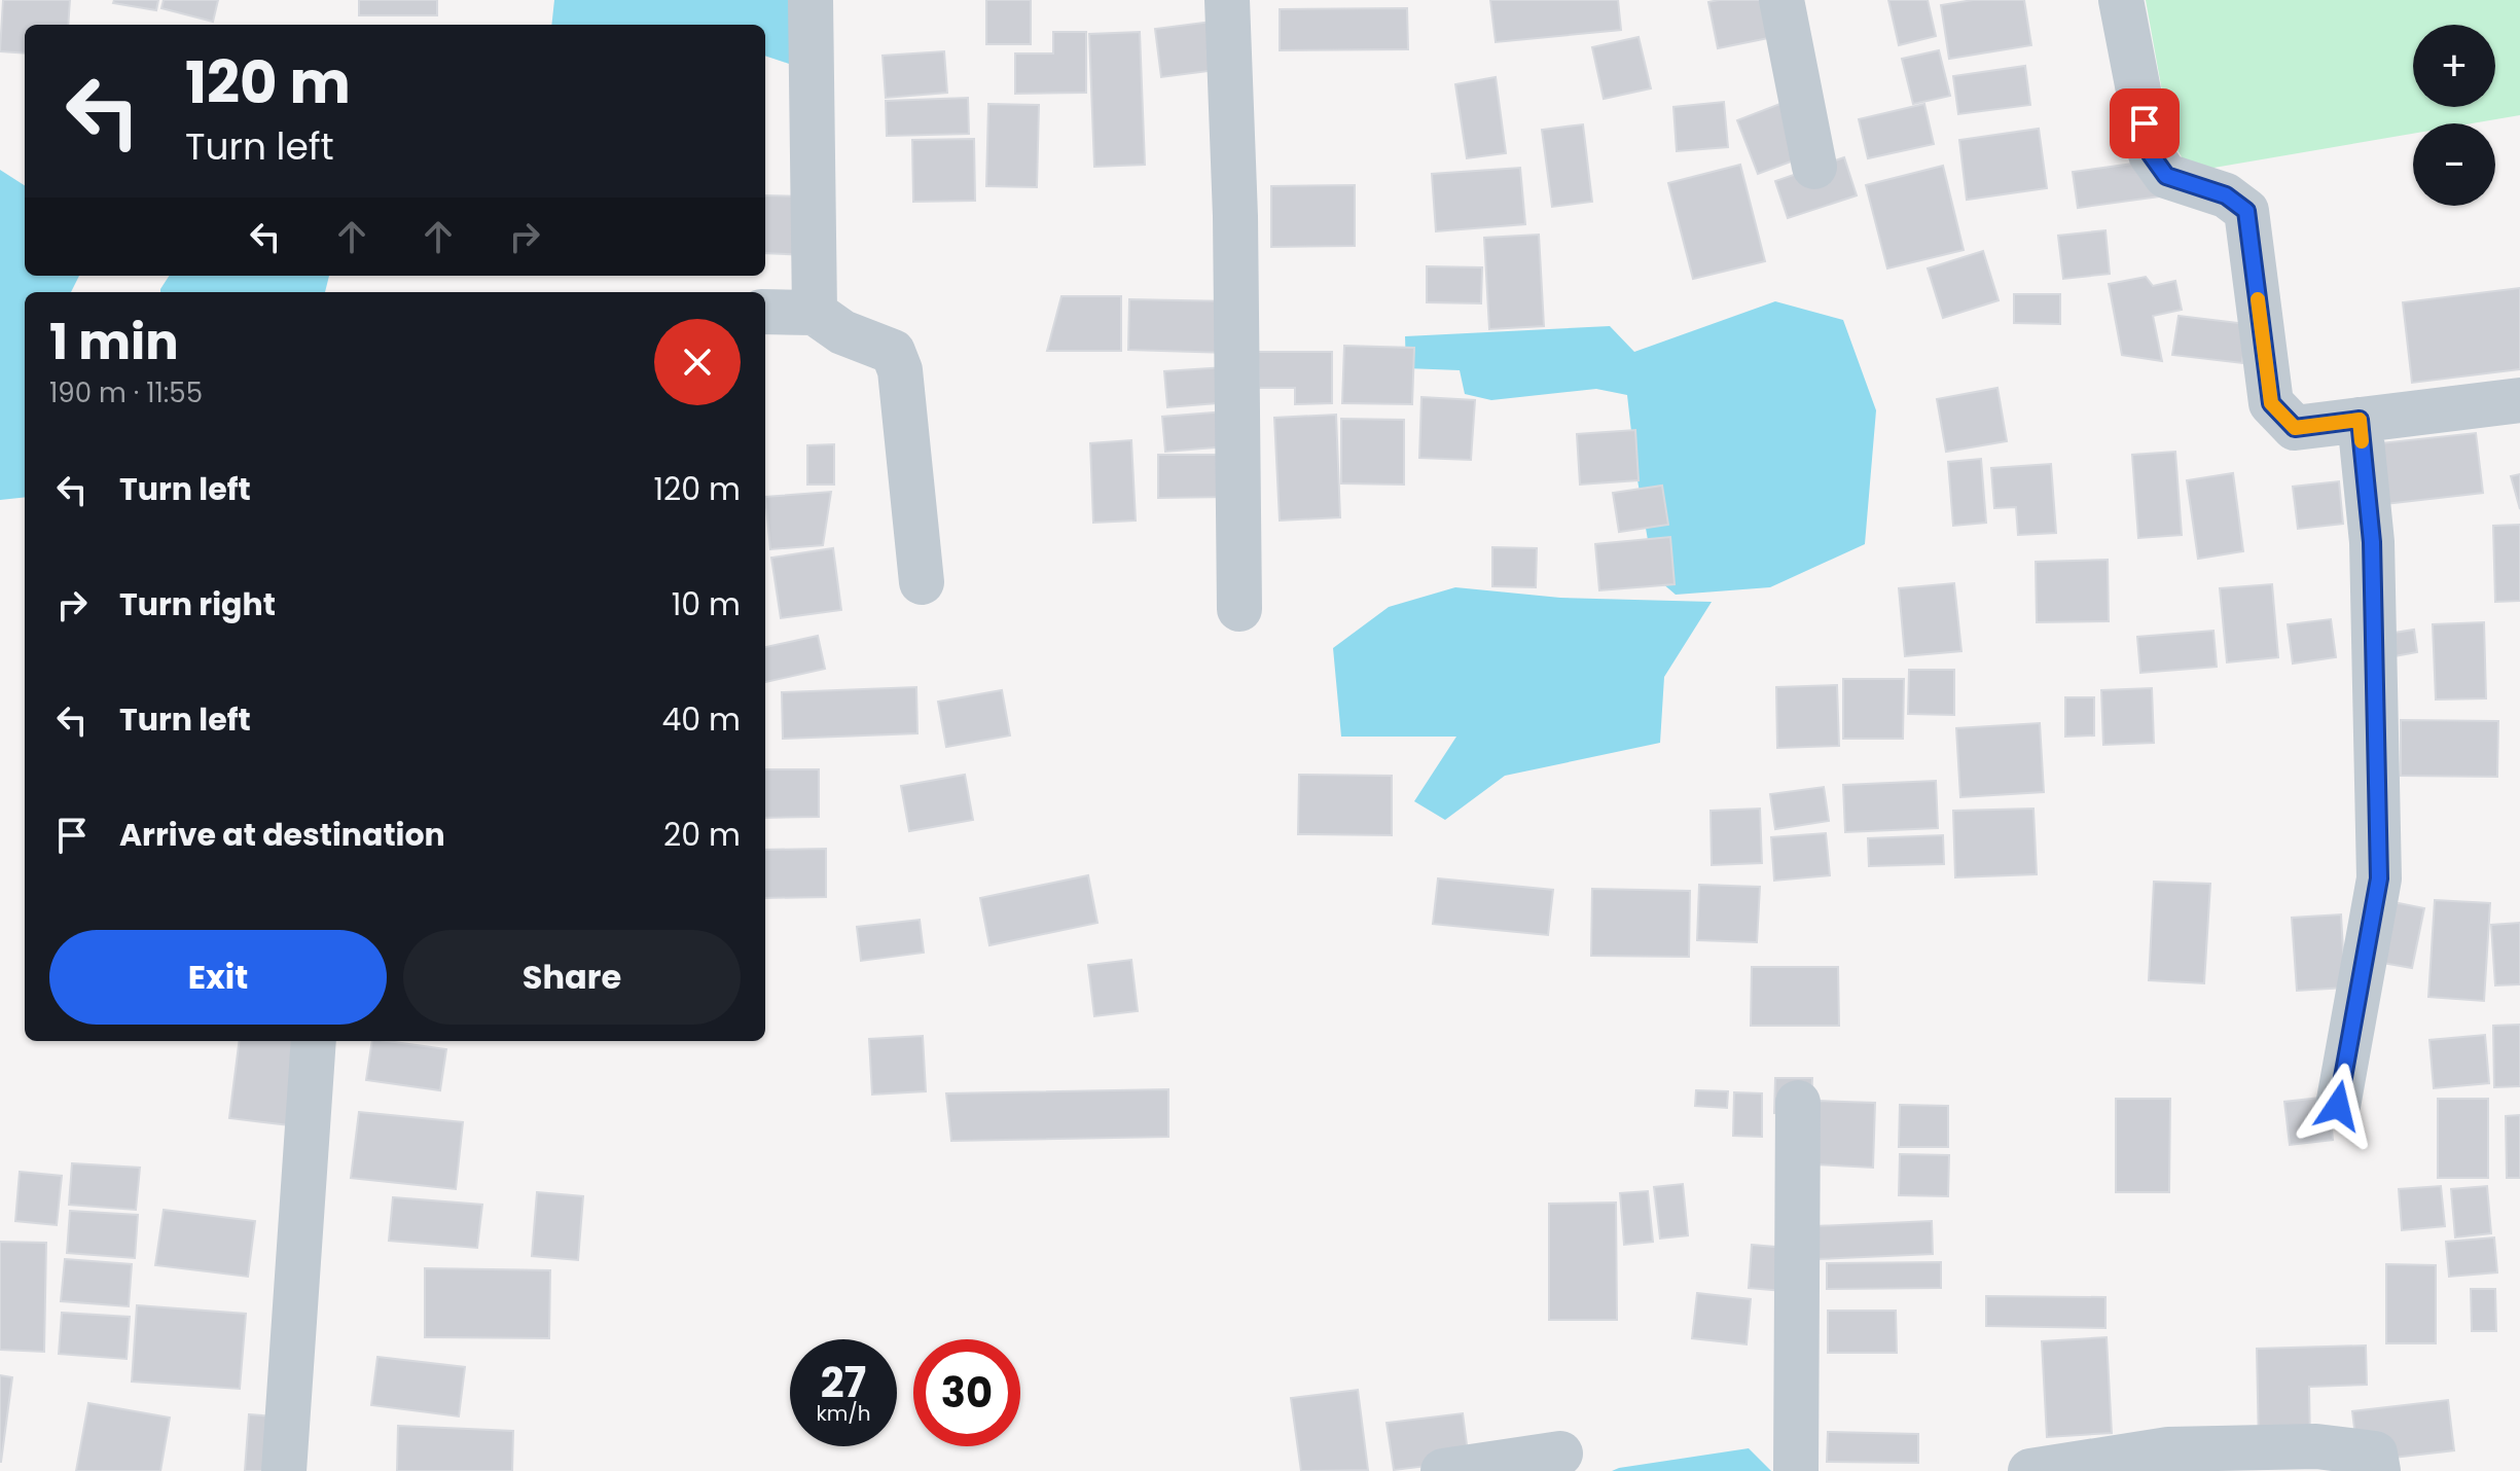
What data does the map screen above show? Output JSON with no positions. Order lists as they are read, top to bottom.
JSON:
{
  "page": {
    "map_buttons": ["+", "−"],
    "turn": ["120 m", "Turn left"],
    "heading": ["1 min", "190 m · 11:55"],
    "list": [
      {
        "name": "Turn left",
        "value": "120 m"
      },
      {
        "name": "Turn right",
        "value": "10 m"
      },
      {
        "name": "Turn left",
        "value": "40 m"
      },
      {
        "name": "Arrive at destination",
        "value": "20 m"
      }
    ],
    "buttons": ["Exit", "Share"],
    "speed": "27 km/h",
    "limit": "30"
  }
}
